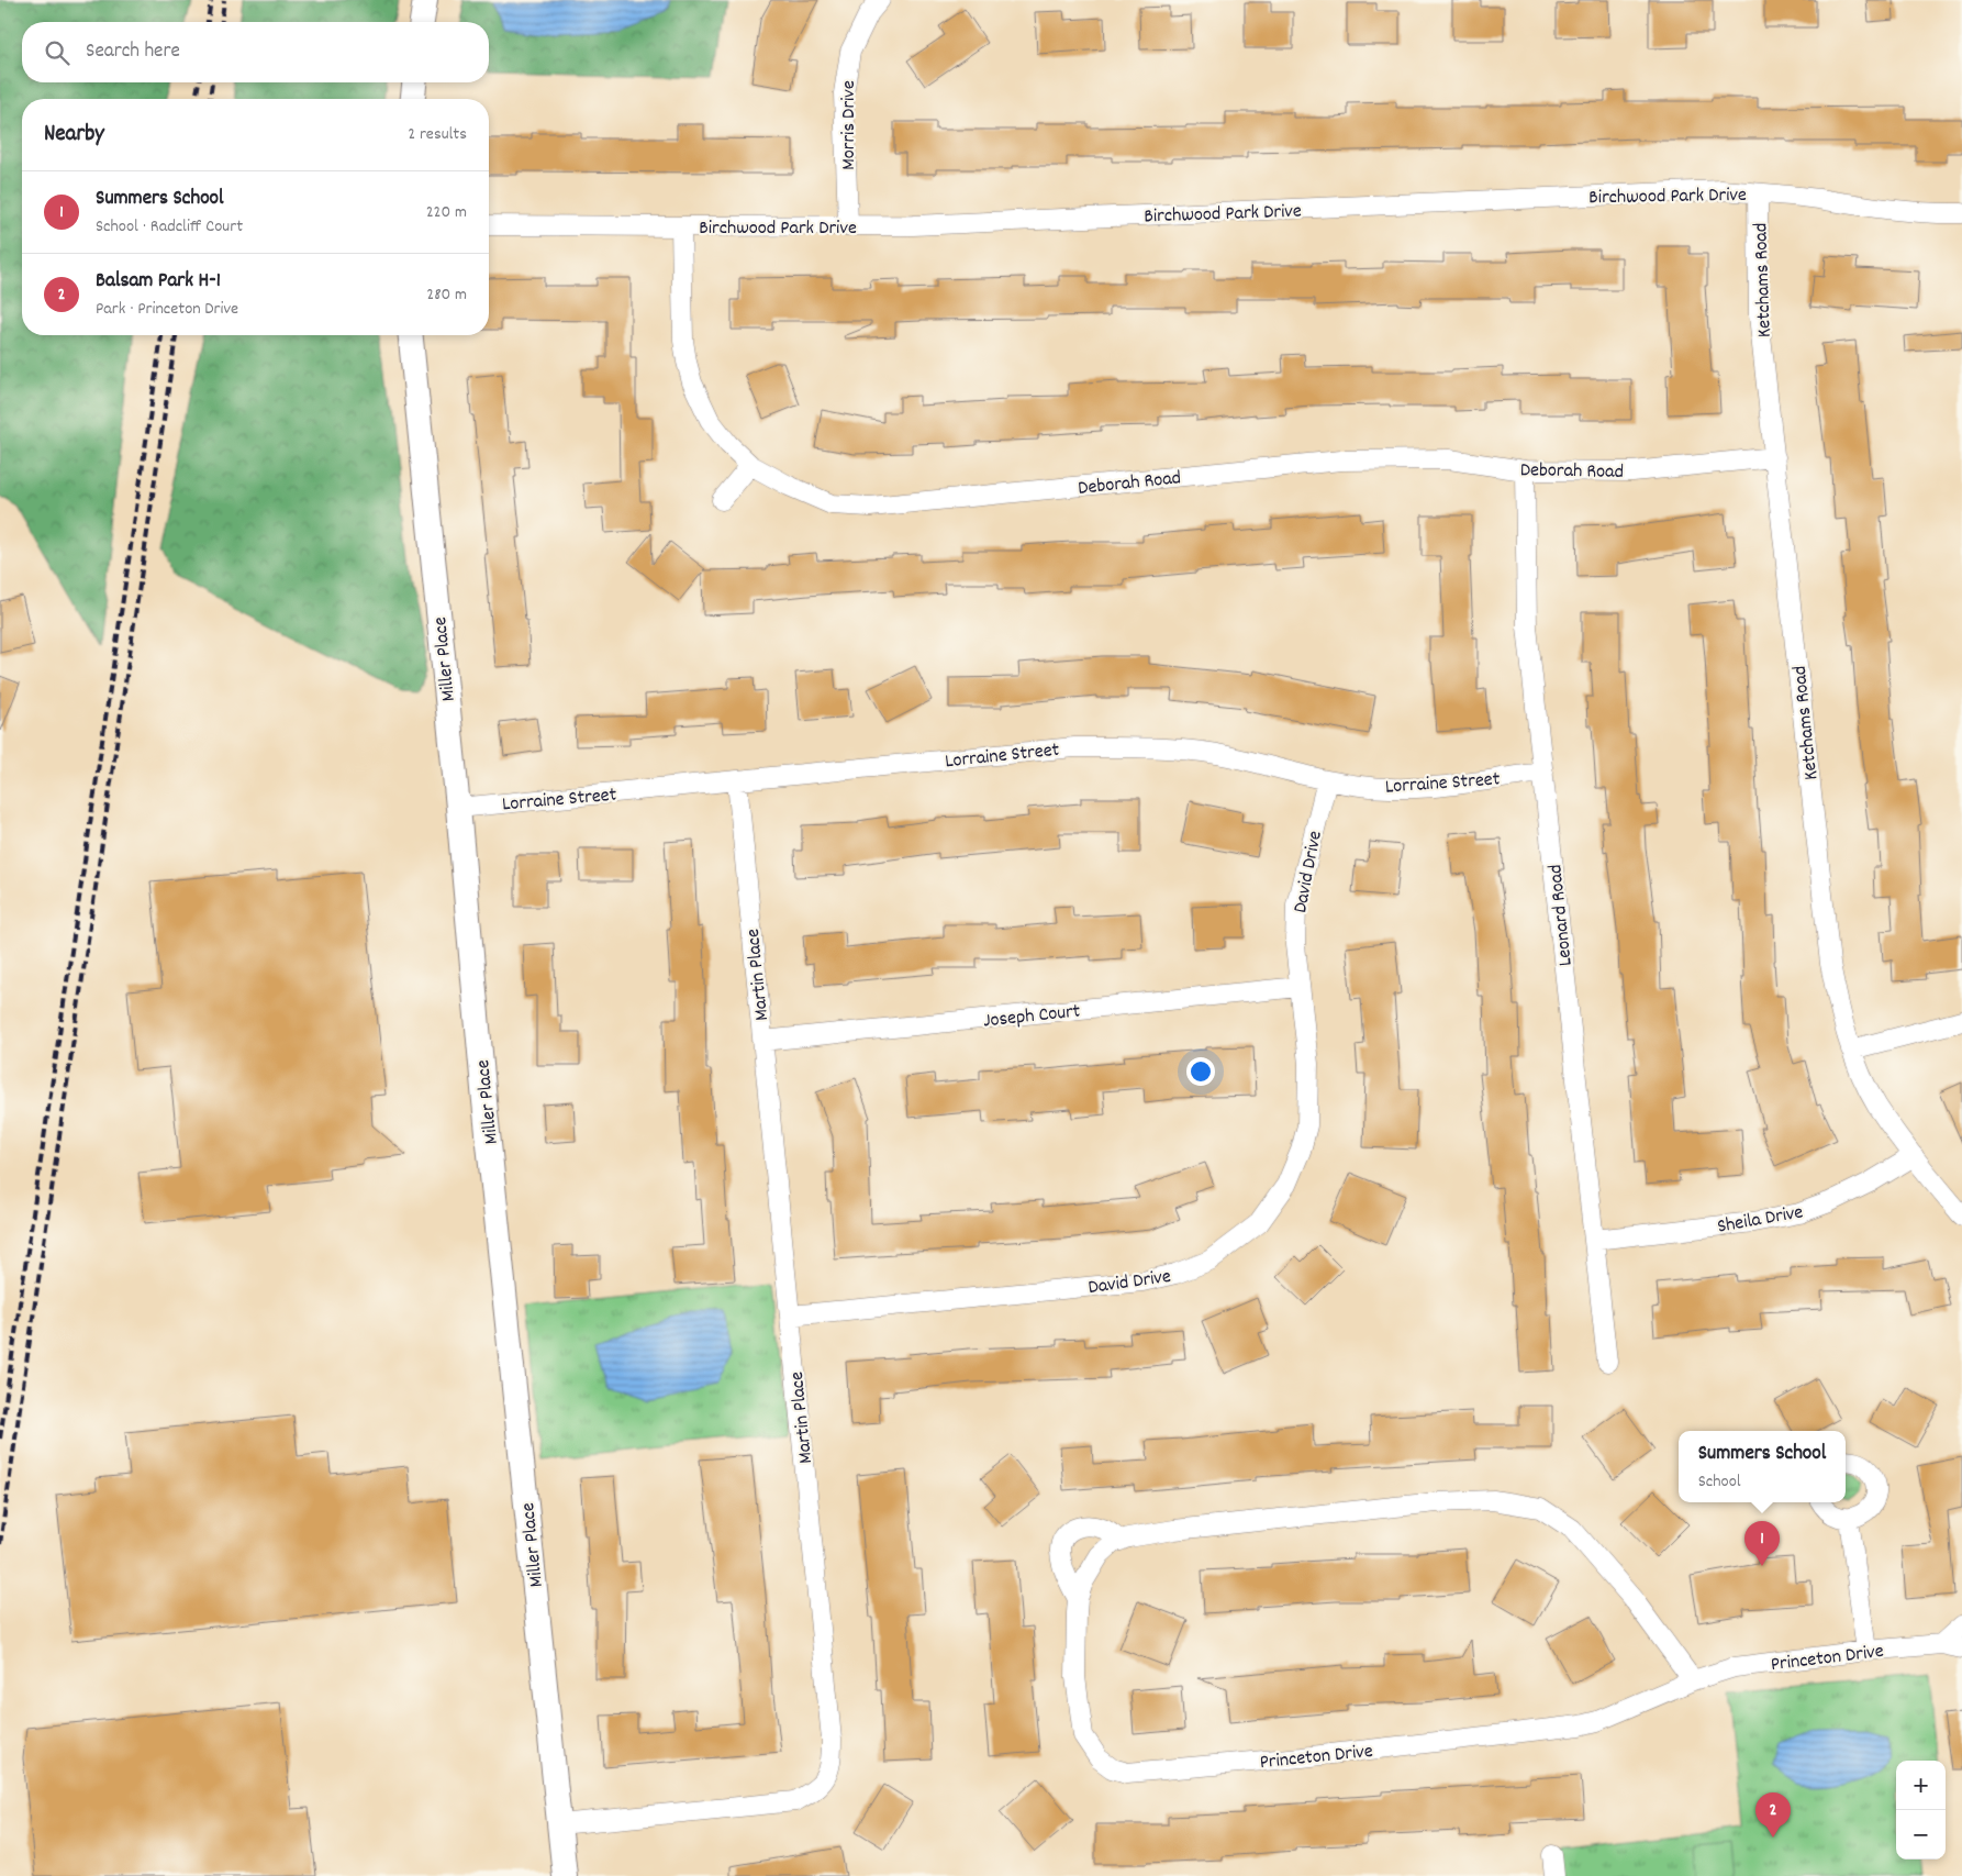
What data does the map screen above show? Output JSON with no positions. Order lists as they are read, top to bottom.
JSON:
{
  "streets": {
    "street": [
      "Morris Drive",
      "Birchwood Park Drive",
      "Ketchams Road",
      "Deborah Road",
      "Miller Place",
      "Lorraine Street",
      "David Drive",
      "Leonard Road",
      "Martin Place",
      "Joseph Court",
      "Sheila Drive",
      "Princeton Drive"
    ]
  },
  "crossings": [
    ["Morris Drive", "Birchwood Park Drive"],
    ["Birchwood Park Drive", "Ketchams Road"],
    ["Birchwood Park Drive", "Deborah Road"],
    ["Ketchams Road", "Deborah Road"],
    ["Ketchams Road", "Sheila Drive"],
    ["Deborah Road", "Leonard Road"],
    ["Miller Place", "Lorraine Street"],
    ["Miller Place", "Martin Place"],
    ["Lorraine Street", "David Drive"],
    ["Lorraine Street", "Leonard Road"],
    ["Lorraine Street", "Martin Place"],
    ["David Drive", "Martin Place"],
    ["David Drive", "Joseph Court"],
    ["Leonard Road", "Sheila Drive"],
    ["Martin Place", "Joseph Court"]
  ],
  "page": {
    "search": "Search here",
    "heading": ["Nearby", "2 results"],
    "list": [
      {
        "mark": "1",
        "name": "Summers School",
        "note": "School · Radcliff Court",
        "value": "220 m"
      },
      {
        "mark": "2",
        "name": "Balsam Park H-1",
        "note": "Park · Princeton Drive",
        "value": "280 m"
      }
    ],
    "popup": ["Summers School", "School"],
    "pins": ["1", "2"],
    "map_buttons": ["+", "−"]
  }
}
